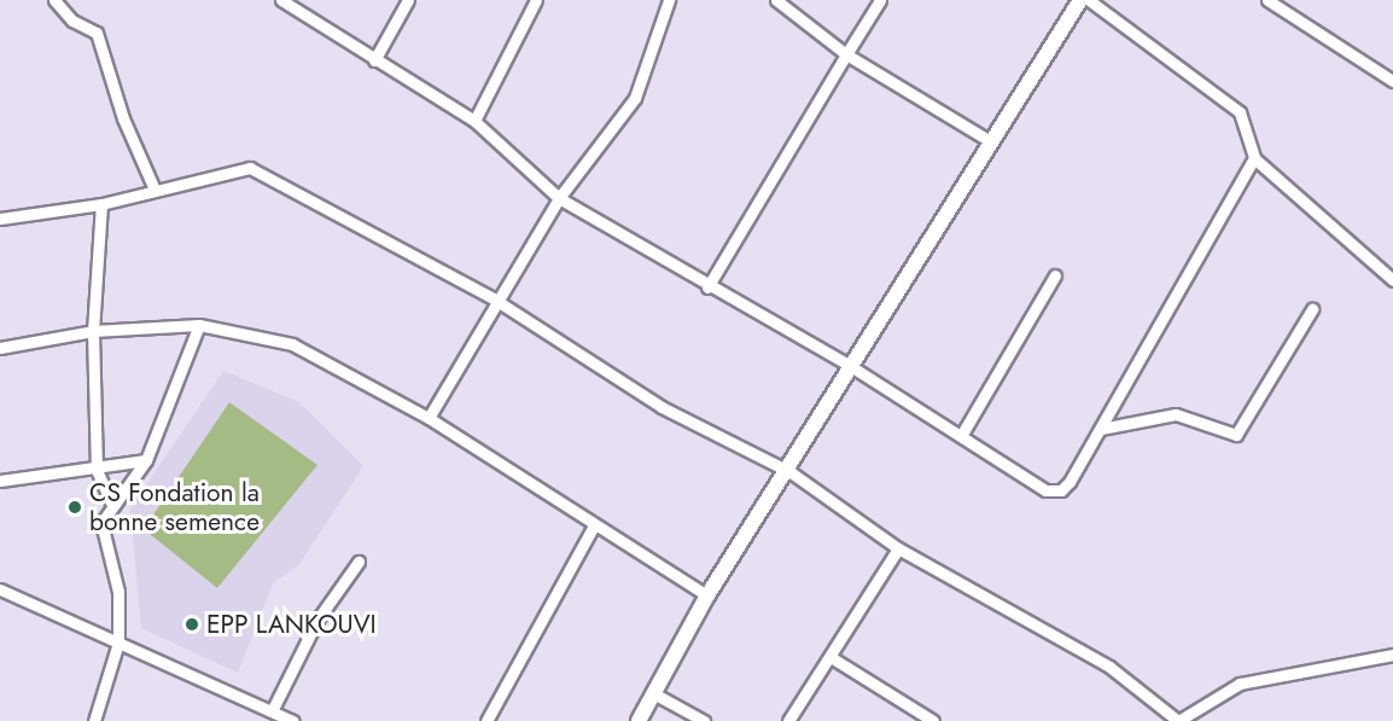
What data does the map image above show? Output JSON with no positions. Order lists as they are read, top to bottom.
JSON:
{
  "places": ["CS Fondation la bonne semence", "EPP LANKOUVI"]
}
